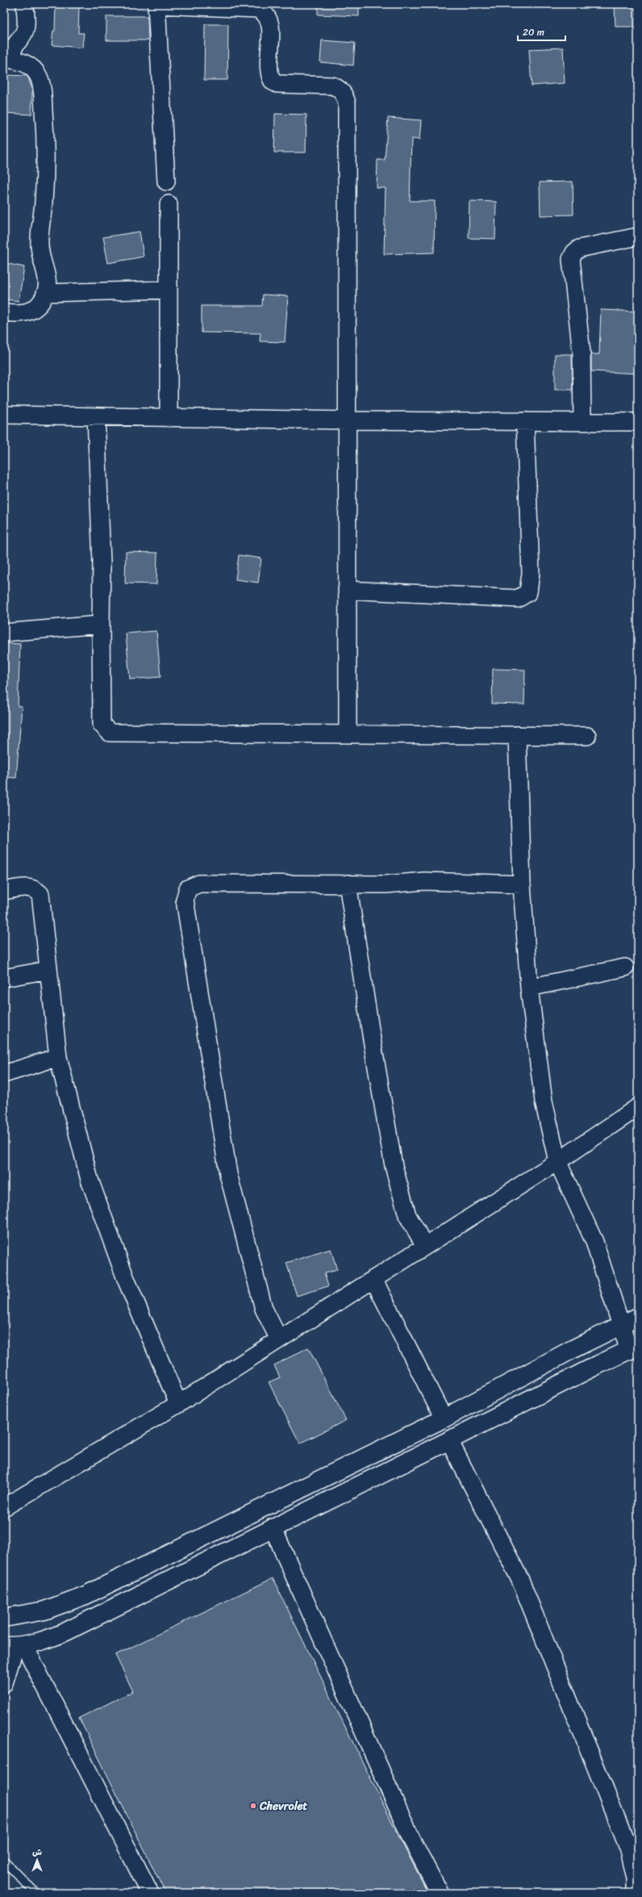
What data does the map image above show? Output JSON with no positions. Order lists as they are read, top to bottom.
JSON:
{
  "places": ["Chevrolet"],
  "scale_bar": "20 m",
  "north": "top"
}
